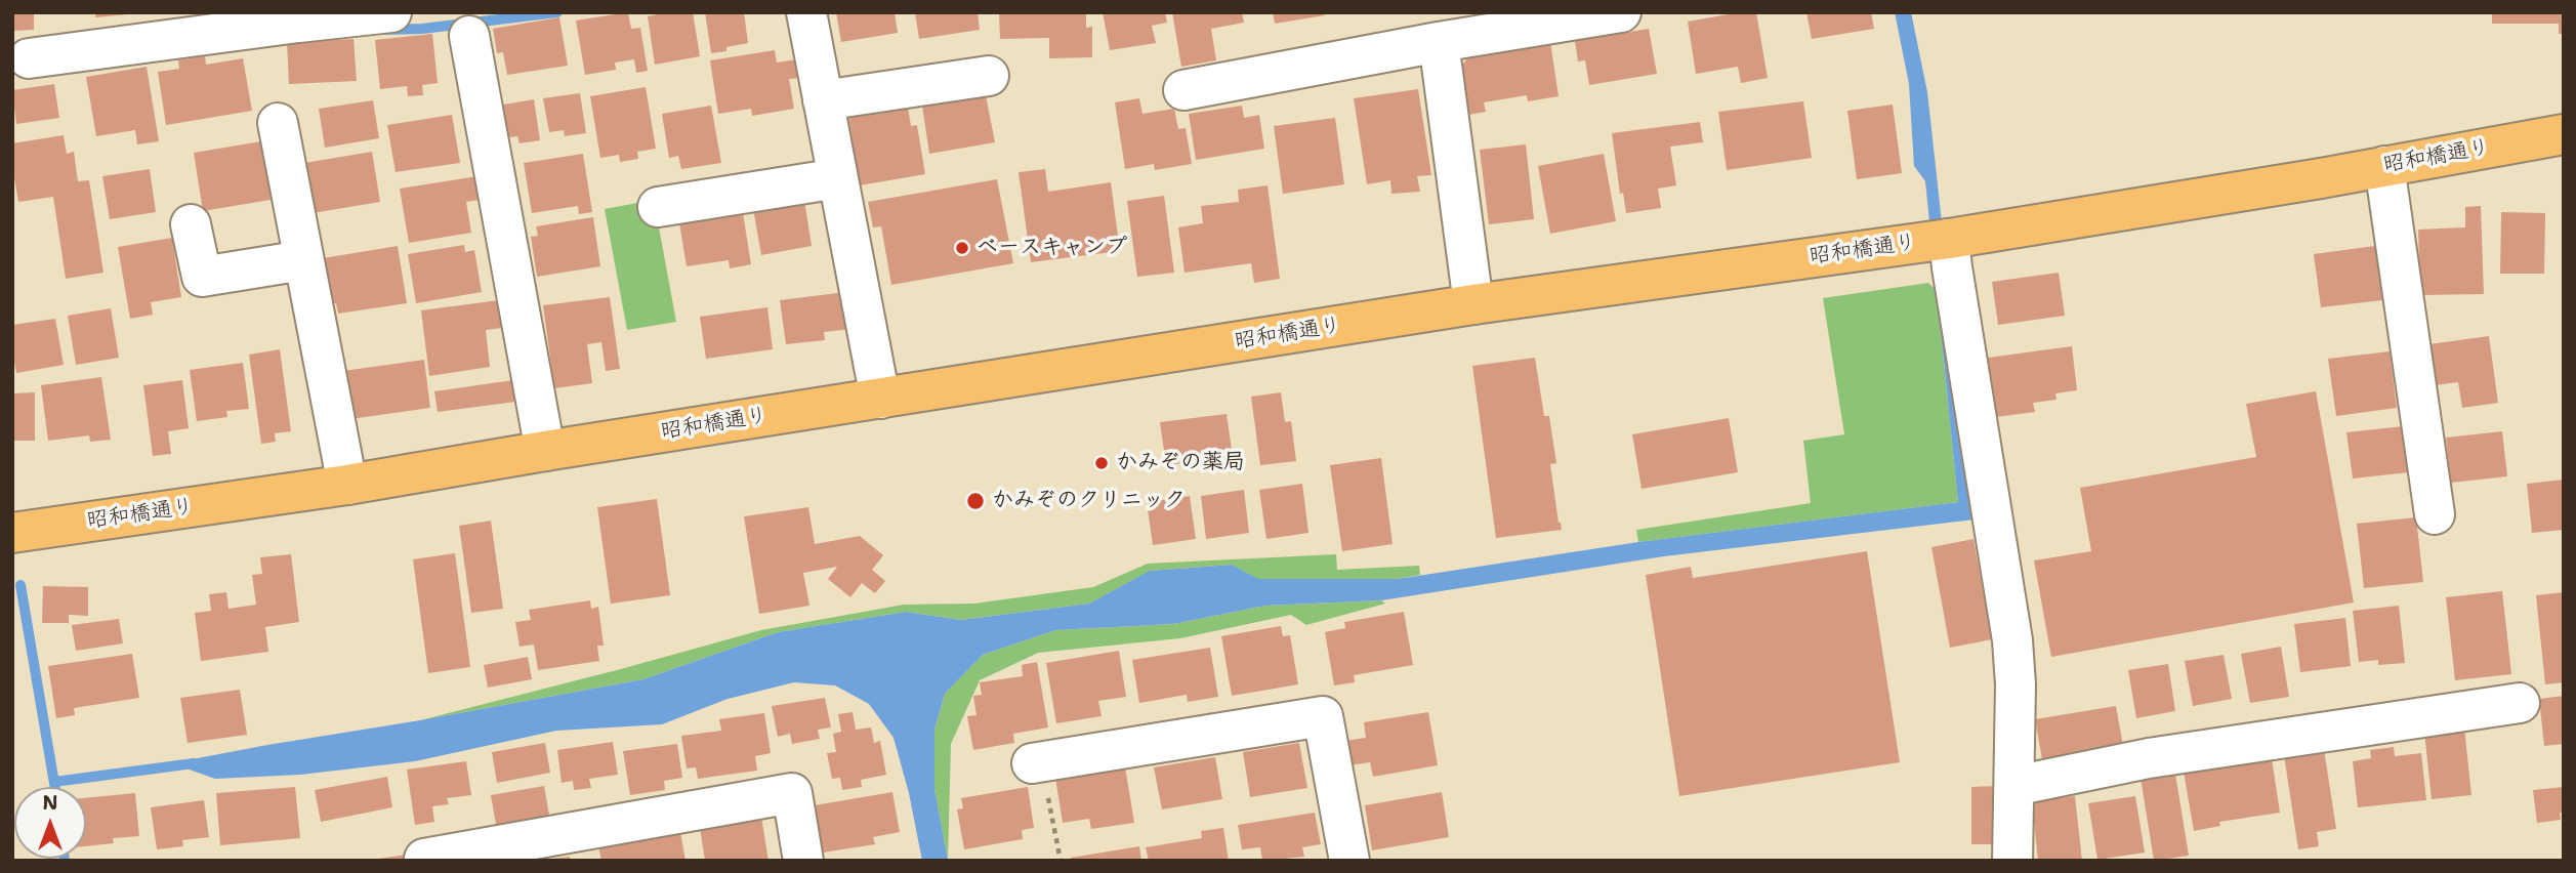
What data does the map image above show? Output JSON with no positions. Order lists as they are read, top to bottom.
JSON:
{
  "streets": {
    "main road": ["昭和橋通り"]
  },
  "places": ["ベースキャンプ", "かみぞの薬局", "かみぞのクリニック"],
  "north": "top"
}
